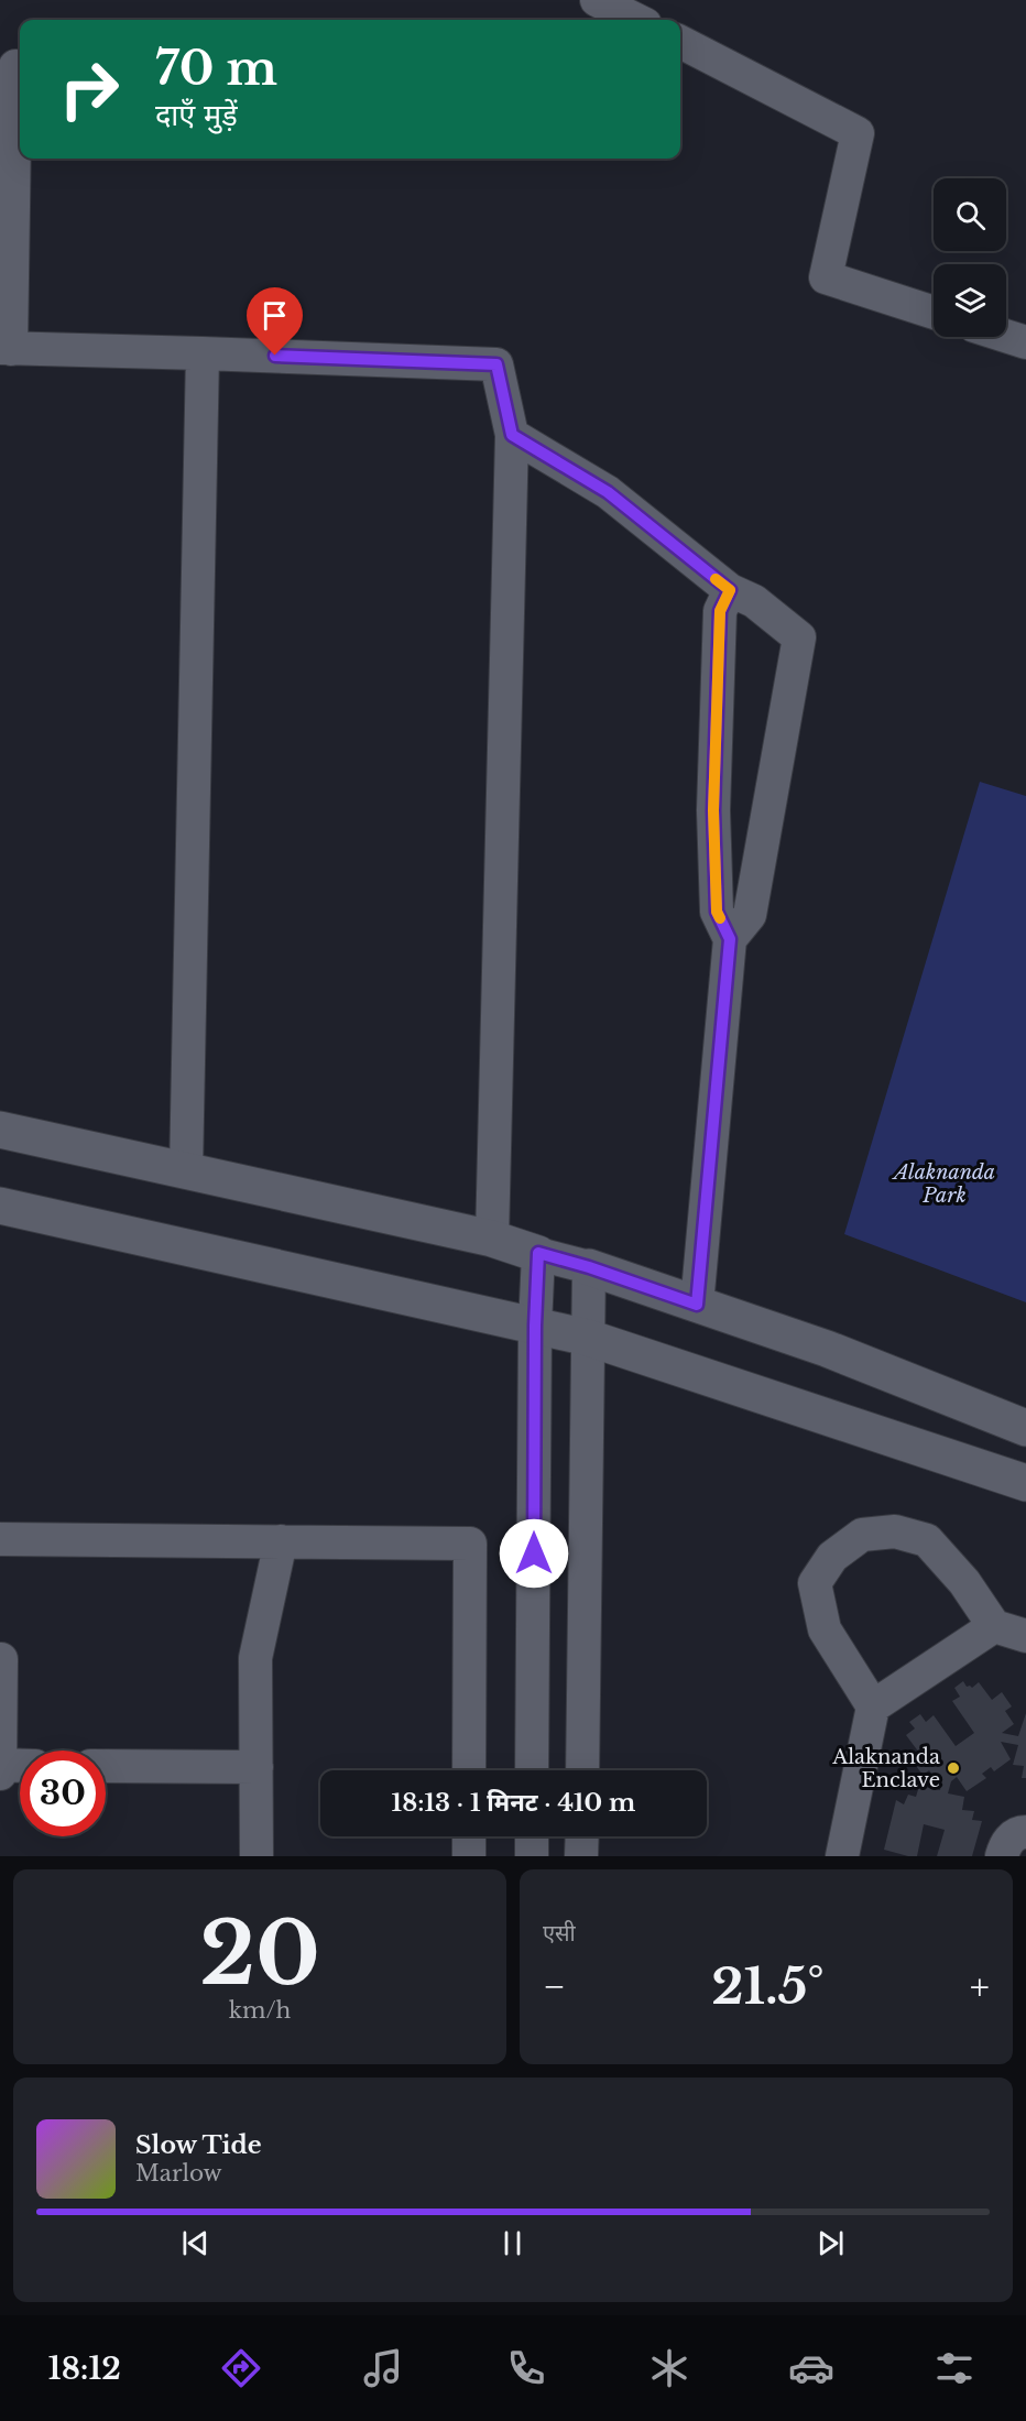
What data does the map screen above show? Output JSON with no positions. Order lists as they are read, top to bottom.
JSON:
{
  "parks": ["Alaknanda Park"],
  "places": ["Alaknanda Enclave"],
  "page": {
    "turn": ["70 m", "दाएँ मुड़ें"],
    "limit": "30",
    "trip": "18:13 · 1 मिनट · 410 m",
    "tile": [
      ["20", "km/h"],
      "एसी"
    ],
    "heat": ["−", "21.5°", "+"],
    "song": ["Slow Tide", "Marlow"],
    "tabs": "18:12"
  }
}
